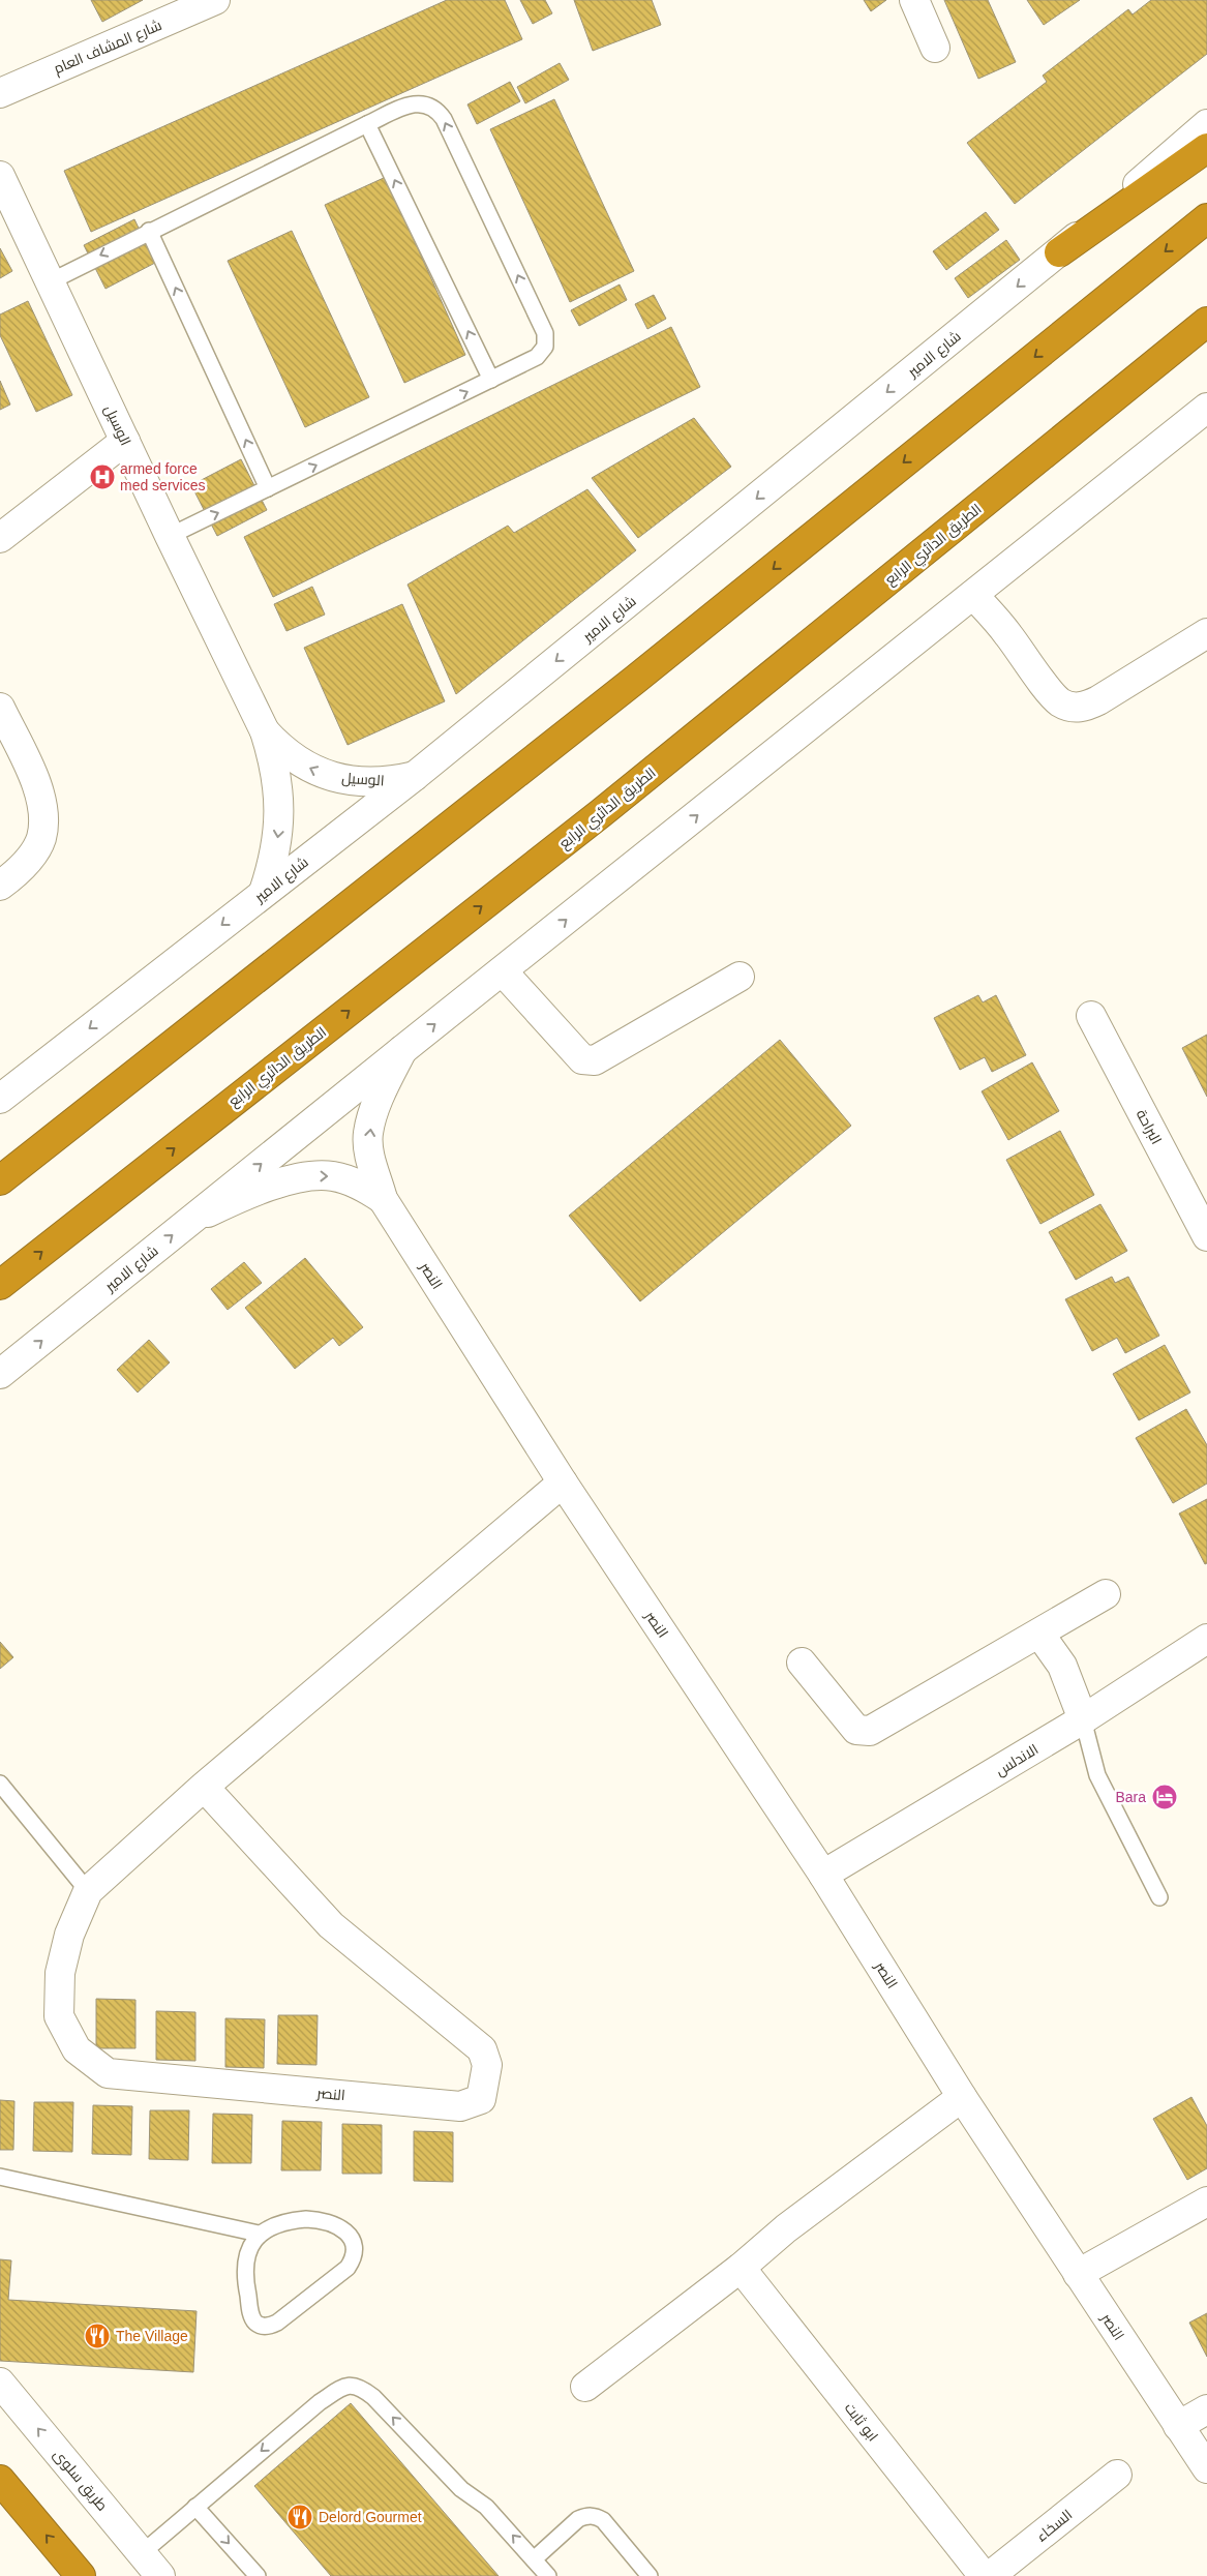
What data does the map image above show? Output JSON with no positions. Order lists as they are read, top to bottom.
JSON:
{
  "streets": {
    "highway": ["الطريق الدائري الرابع"],
    "street": [
      "شارع المشاف العام",
      "شارع الامير",
      "الوسيل",
      "البراحة",
      "النصر",
      "الاندلس",
      "ابو ثابت",
      "طريق سلوى",
      "السخاء"
    ]
  },
  "crossings": [
    ["شارع الامير", "الوسيل"],
    ["شارع الامير", "النصر"],
    ["النصر", "الاندلس"]
  ],
  "one_way": ["طريق سلوى"],
  "places": {
    "hospital": ["armed force med services"],
    "hotel": ["Bara"],
    "restaurant": ["The Village", "Delord Gourmet"]
  }
}
